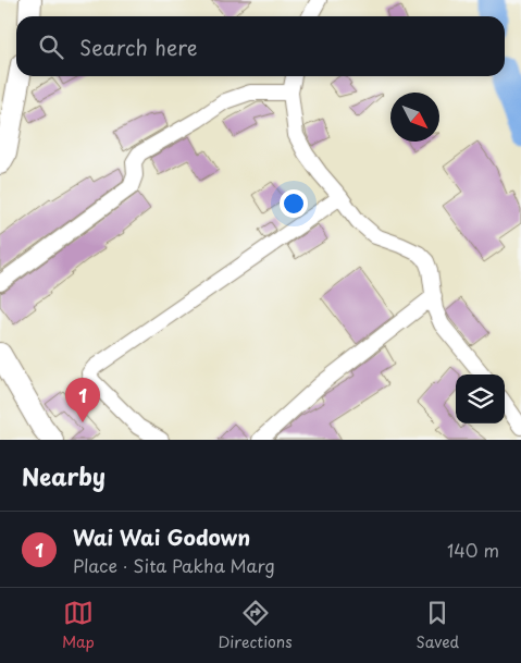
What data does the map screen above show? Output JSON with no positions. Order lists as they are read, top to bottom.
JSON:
{
  "north": "bottom right",
  "page": {
    "search": "Search here",
    "pins": "1",
    "heading": "Nearby",
    "list": [
      {
        "mark": "1",
        "name": "Wai Wai Godown",
        "note": "Place · Sita Pakha Marg",
        "value": "140 m"
      }
    ],
    "nav": ["Map", "Directions", "Saved"]
  }
}
